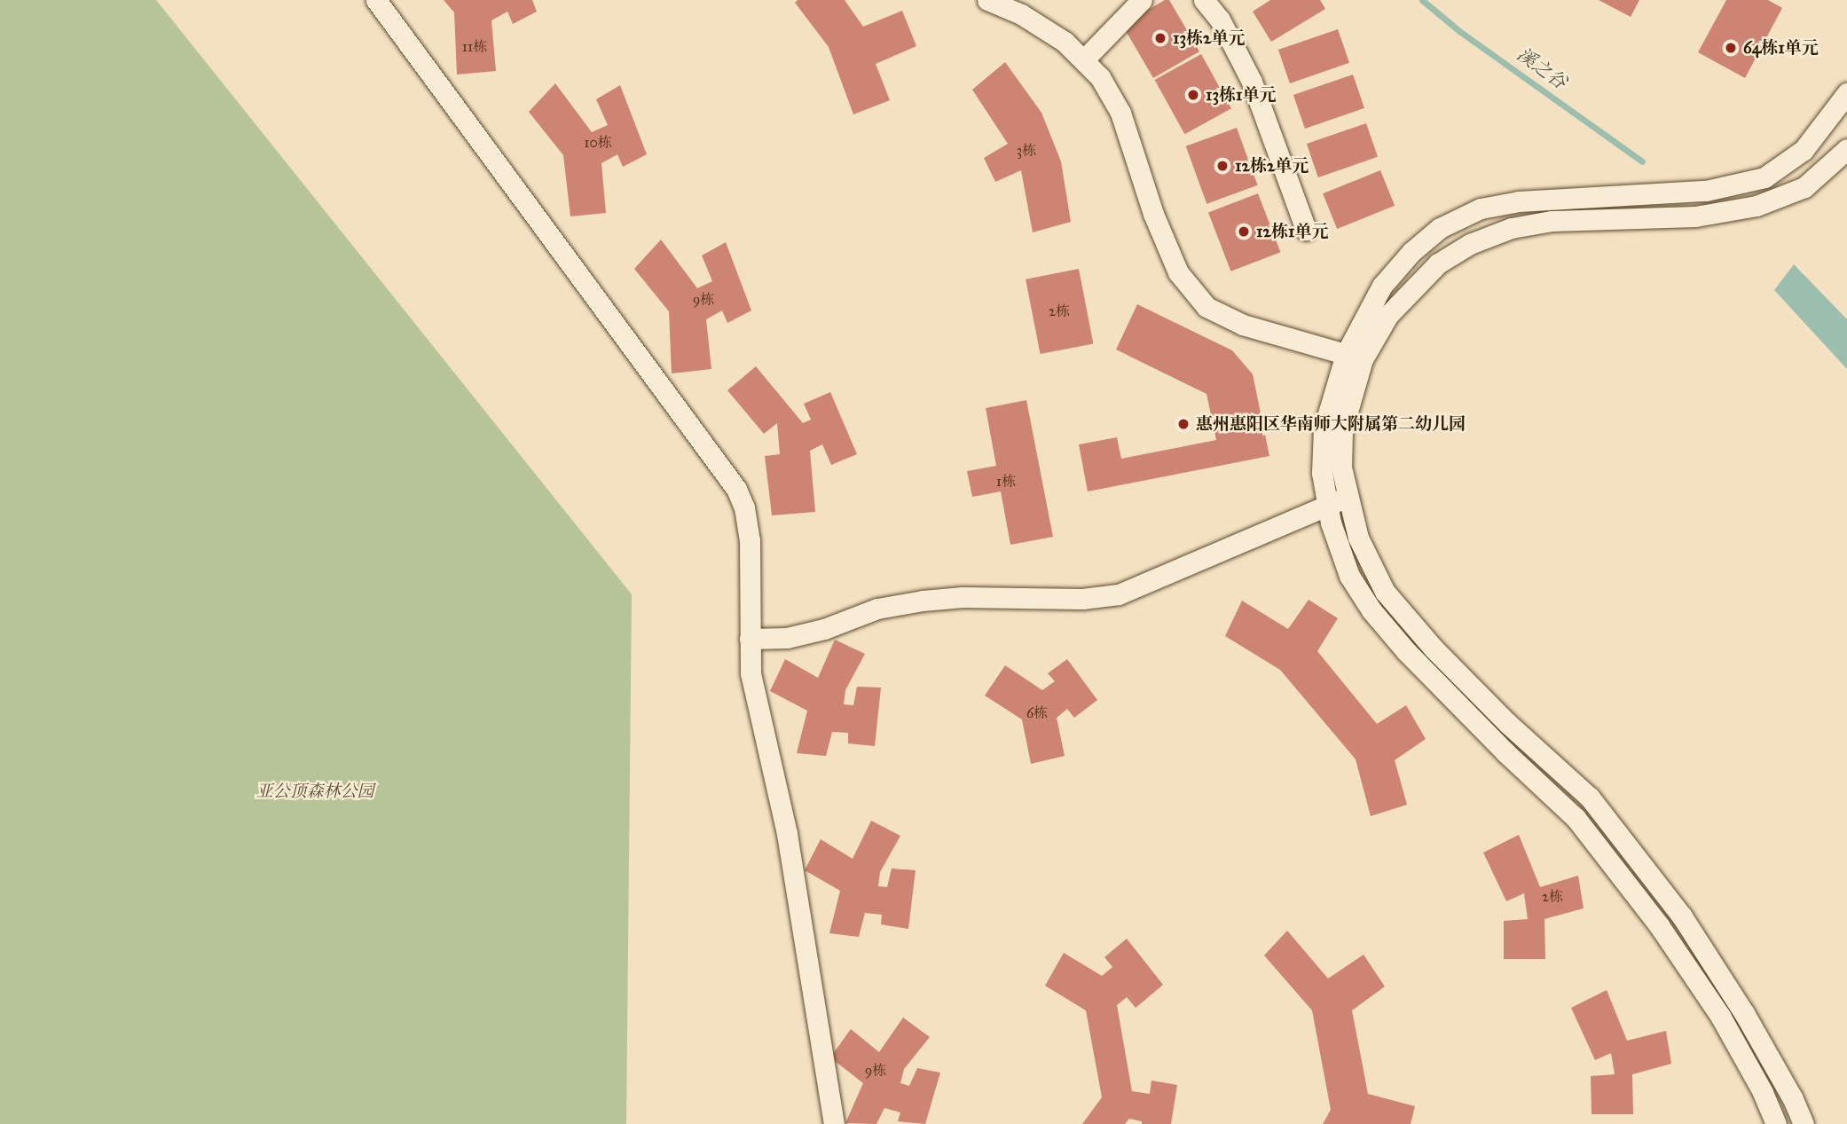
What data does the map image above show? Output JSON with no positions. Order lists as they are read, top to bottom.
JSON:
{
  "water": ["溪之谷"],
  "parks": ["亚公顶森林公园"],
  "places": [
    "13栋2单元",
    "64栋1单元",
    "13栋1单元",
    "12栋2单元",
    "12栋1单元",
    "惠州惠阳区华南师大附属第二幼儿园"
  ],
  "house_numbers": [
    "11栋",
    "10栋",
    "3栋",
    "9栋",
    "2栋",
    "1栋",
    "6栋",
    "2栋",
    "9栋"
  ]
}
